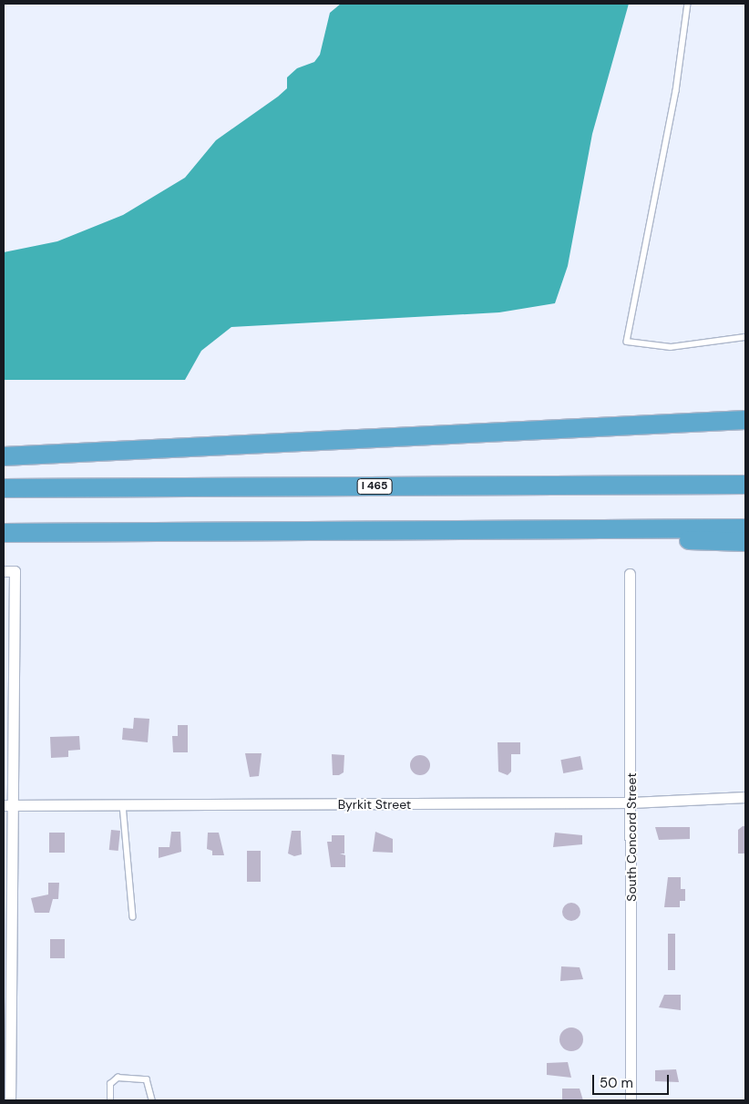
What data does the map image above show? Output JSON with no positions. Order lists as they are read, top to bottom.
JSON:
{
  "streets": {
    "highway": ["I 465"],
    "street": ["Byrkit Street", "South Concord Street"]
  },
  "crossings": [
    ["Byrkit Street", "South Concord Street"]
  ],
  "scale_bar": "50 m"
}
